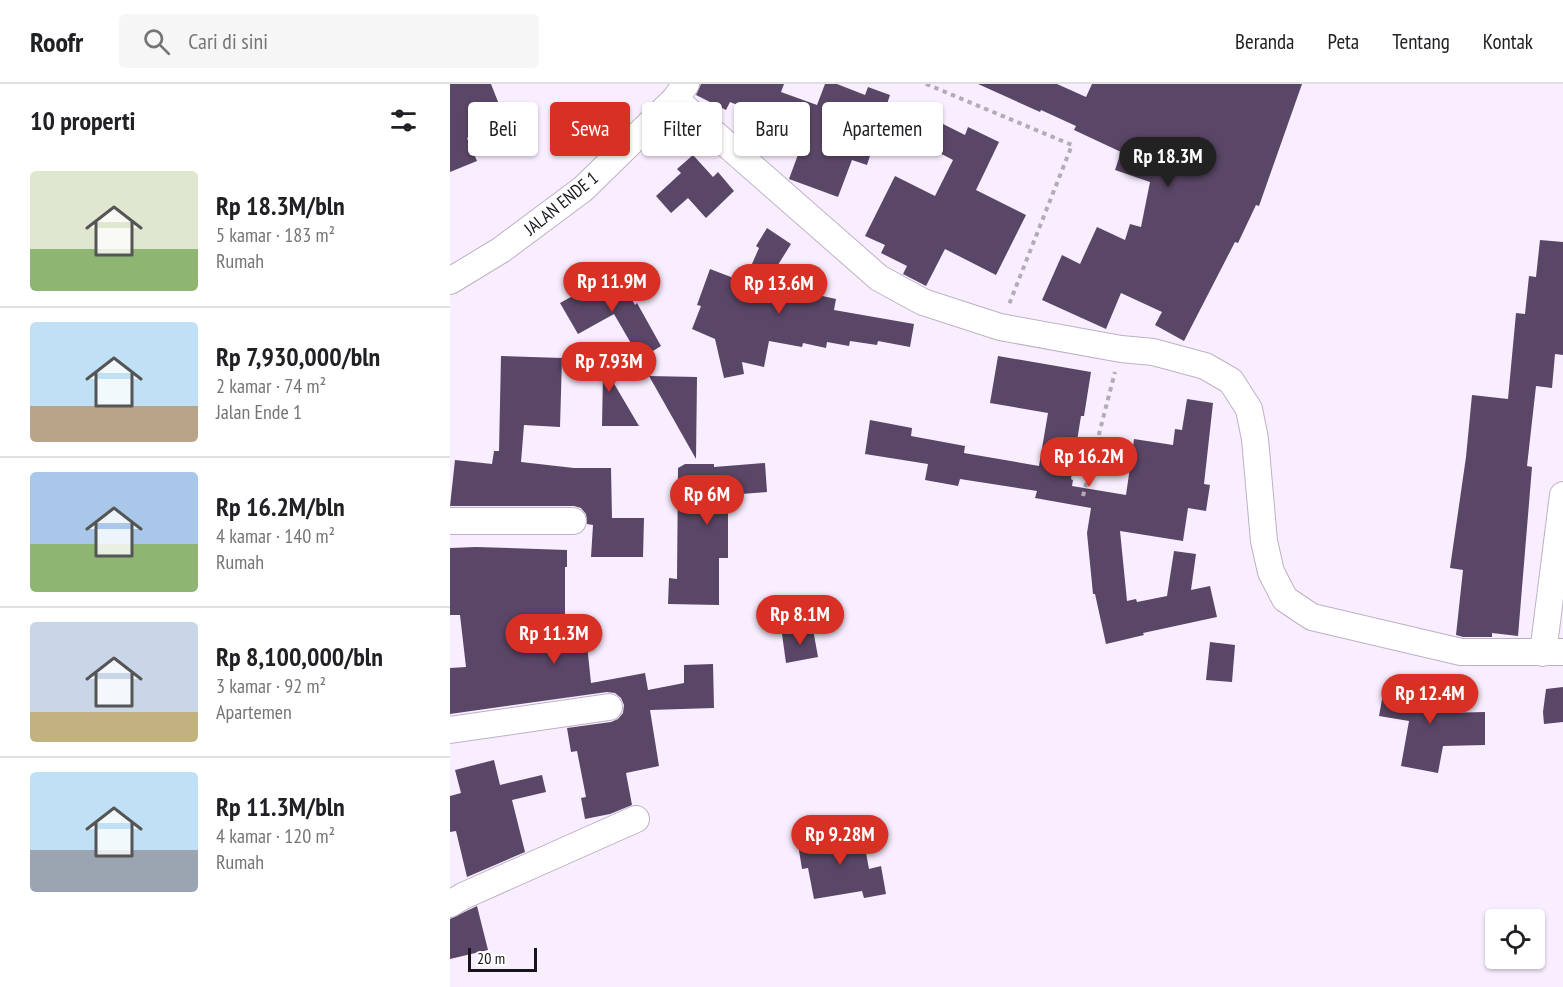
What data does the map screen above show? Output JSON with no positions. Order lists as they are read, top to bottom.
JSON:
{
  "streets": {
    "street": ["JALAN ENDE 1"]
  },
  "scale_bar": "20 m",
  "page": {
    "header": "Roofr",
    "search": "Cari di sini",
    "nav": [
      "Beranda",
      "Peta",
      "Tentang",
      "Kontak"
    ],
    "heading": "10 properti",
    "chip": [
      "Beli",
      "Sewa",
      "Filter",
      "Baru",
      "Apartemen"
    ],
    "price": [
      "Rp 18.3M",
      "Rp 11.9M",
      "Rp 13.6M",
      "Rp 7.93M",
      "Rp 16.2M",
      "Rp 6M",
      "Rp 8.1M",
      "Rp 11.3M",
      "Rp 12.4M",
      "Rp 9.28M"
    ],
    "list": [
      {
        "name": "Rp 18.3M/bln",
        "note": "5 kamar · 183 m² · Rumah"
      },
      {
        "name": "Rp 7,930,000/bln",
        "note": "2 kamar · 74 m² · Jalan Ende 1"
      },
      {
        "name": "Rp 16.2M/bln",
        "note": "4 kamar · 140 m² · Rumah"
      },
      {
        "name": "Rp 8,100,000/bln",
        "note": "3 kamar · 92 m² · Apartemen"
      },
      {
        "name": "Rp 11.3M/bln",
        "note": "4 kamar · 120 m² · Rumah"
      }
    ],
    "scale": "20 m"
  }
}
